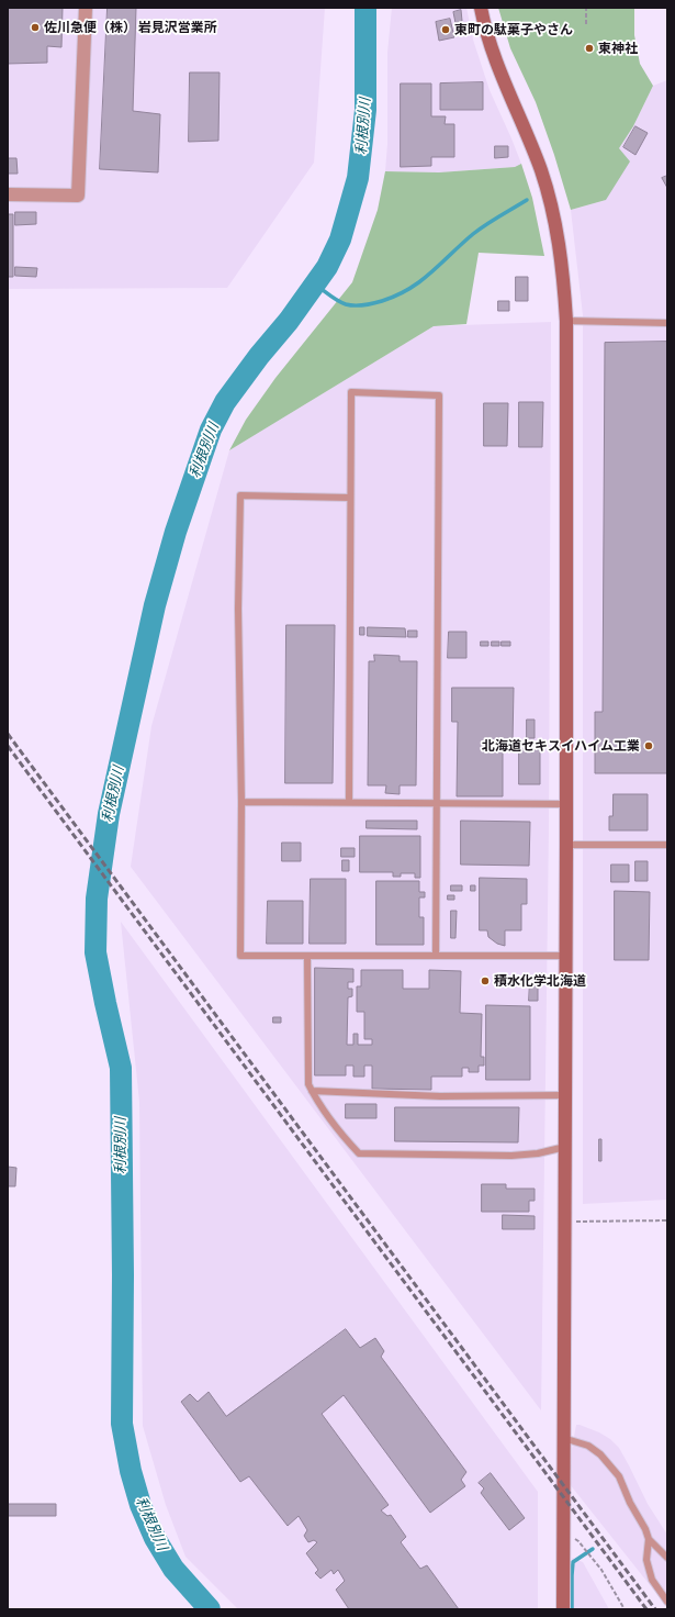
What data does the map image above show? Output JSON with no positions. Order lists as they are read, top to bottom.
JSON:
{
  "water": ["利根別川"],
  "places": [
    "佐川急便（株） 岩見沢営業所",
    "東町の駄菓子やさん",
    "東神社",
    "北海道セキスイハイム工業",
    "積水化学北海道"
  ]
}
